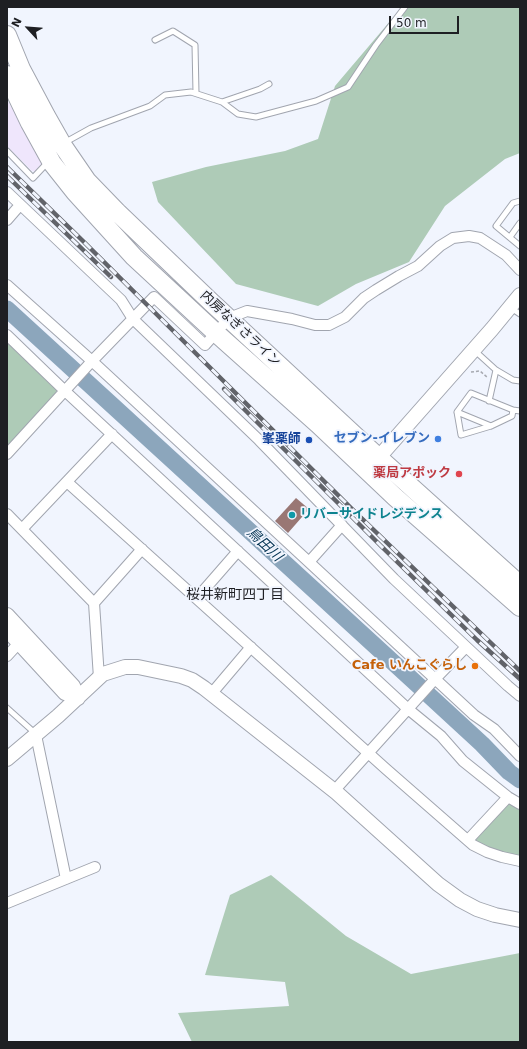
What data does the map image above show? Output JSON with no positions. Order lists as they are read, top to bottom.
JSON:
{
  "streets": {
    "highway": ["内房なぎさライン"]
  },
  "districts": ["桜井新町四丁目"],
  "water": ["鳥田川"],
  "places": [
    "セブン-イレブン",
    "峯薬師",
    "薬局アポック",
    "リバーサイドレジデンス",
    "Cafe いんこぐらし"
  ],
  "scale_bar": "50 m",
  "north": "top left"
}
